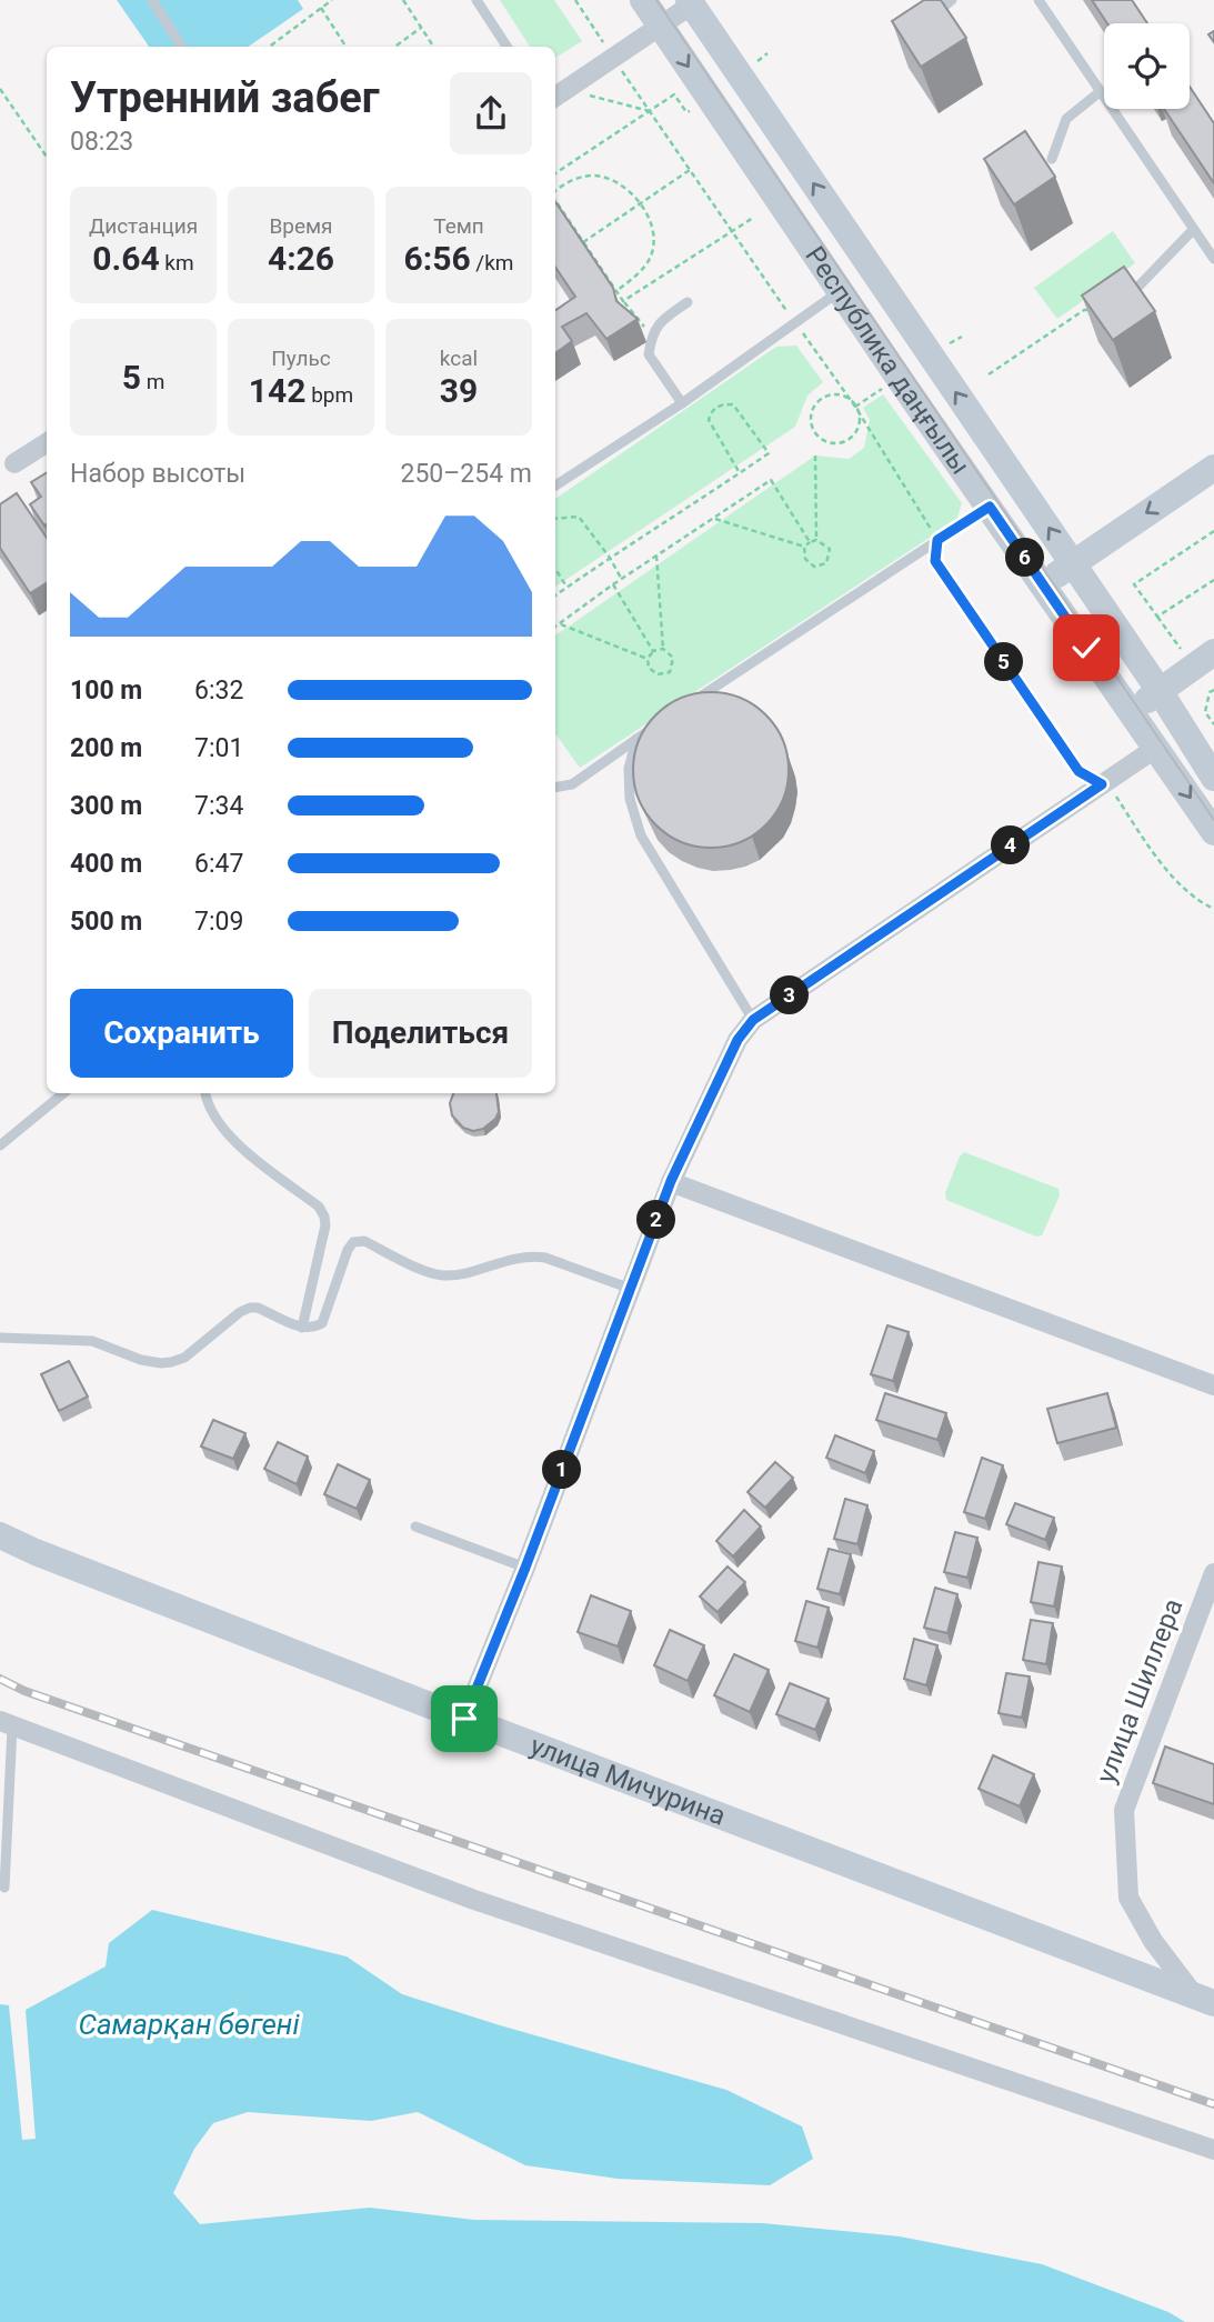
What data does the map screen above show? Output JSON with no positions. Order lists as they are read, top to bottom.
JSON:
{
  "streets": {
    "main road": ["Республика даңғылы", "улица Мичурина"],
    "street": ["улица Шиллера"]
  },
  "crossings": [
    ["улица Шиллера", "улица Мичурина"]
  ],
  "water": ["Самарқан бөгені"],
  "page": {
    "heading": ["Утренний забег", "08:23"],
    "stats": [
      ["Дистанция", "0.64 km"],
      ["Время", "4:26"],
      ["Темп", "6:56 /km"],
      ["5 m"],
      ["Пульс", "142 bpm"],
      ["kcal", "39"]
    ],
    "chart": ["Набор высоты", "250–254 m"],
    "pins": [
      "6",
      "5",
      "4",
      "3",
      "2",
      "1"
    ],
    "list": [
      {
        "name": "100 m",
        "note": "6:32"
      },
      {
        "name": "200 m",
        "note": "7:01"
      },
      {
        "name": "300 m",
        "note": "7:34"
      },
      {
        "name": "400 m",
        "note": "6:47"
      },
      {
        "name": "500 m",
        "note": "7:09"
      }
    ],
    "buttons": ["Сохранить", "Поделиться"]
  }
}
